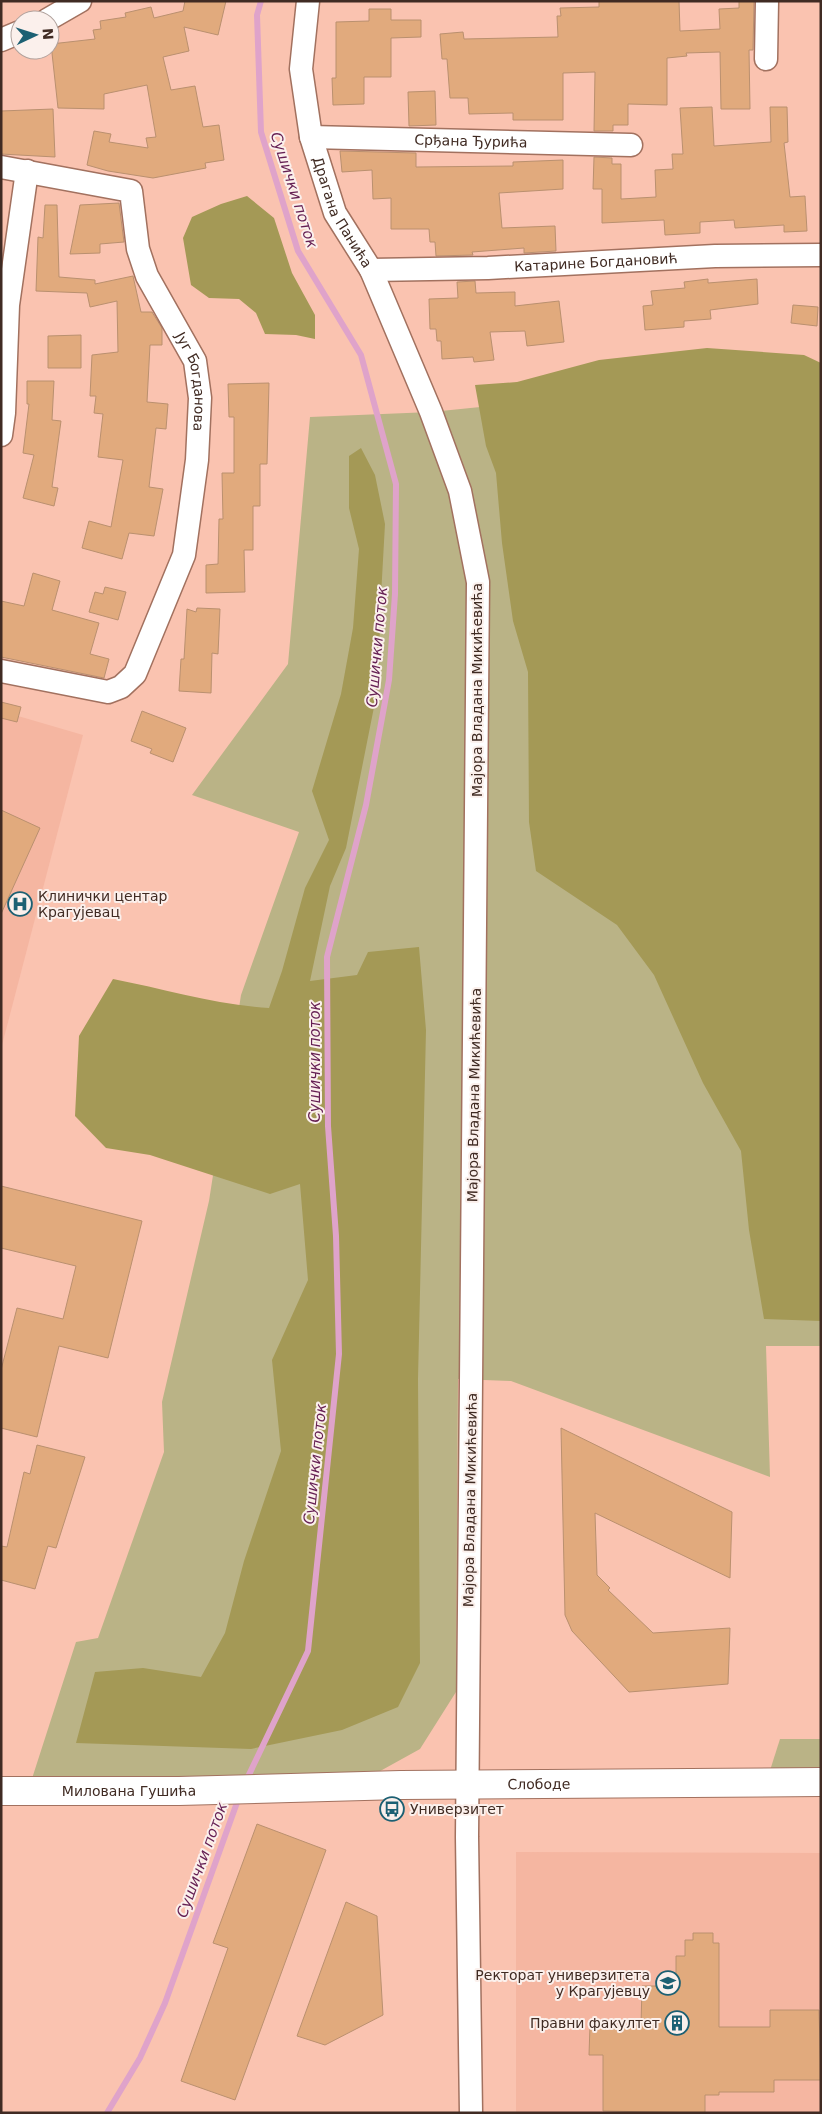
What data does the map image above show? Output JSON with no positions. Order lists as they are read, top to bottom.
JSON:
{
  "streets": {
    "street": [
      "Срђана Ђурића",
      "Драгана Панића",
      "Катарине Богдановић",
      "Југ Богданова",
      "Мајора Владана Микићевића",
      "Слободе",
      "Милована Гушића"
    ]
  },
  "crossings": [
    ["Срђана Ђурића", "Драгана Панића"],
    ["Драгана Панића", "Катарине Богдановић"],
    ["Драгана Панића", "Мајора Владана Микићевића"],
    ["Мајора Владана Микићевића", "Слободе"],
    ["Слободе", "Милована Гушића"]
  ],
  "water": ["Сушички поток"],
  "places": {
    "hospital": ["Клинички центар Крагујевац"],
    "bus stop": ["Универзитет"],
    "school or university": ["Ректорат универзитета у Крагујевцу"],
    "building": ["Правни факултет"]
  },
  "north": "right"
}
